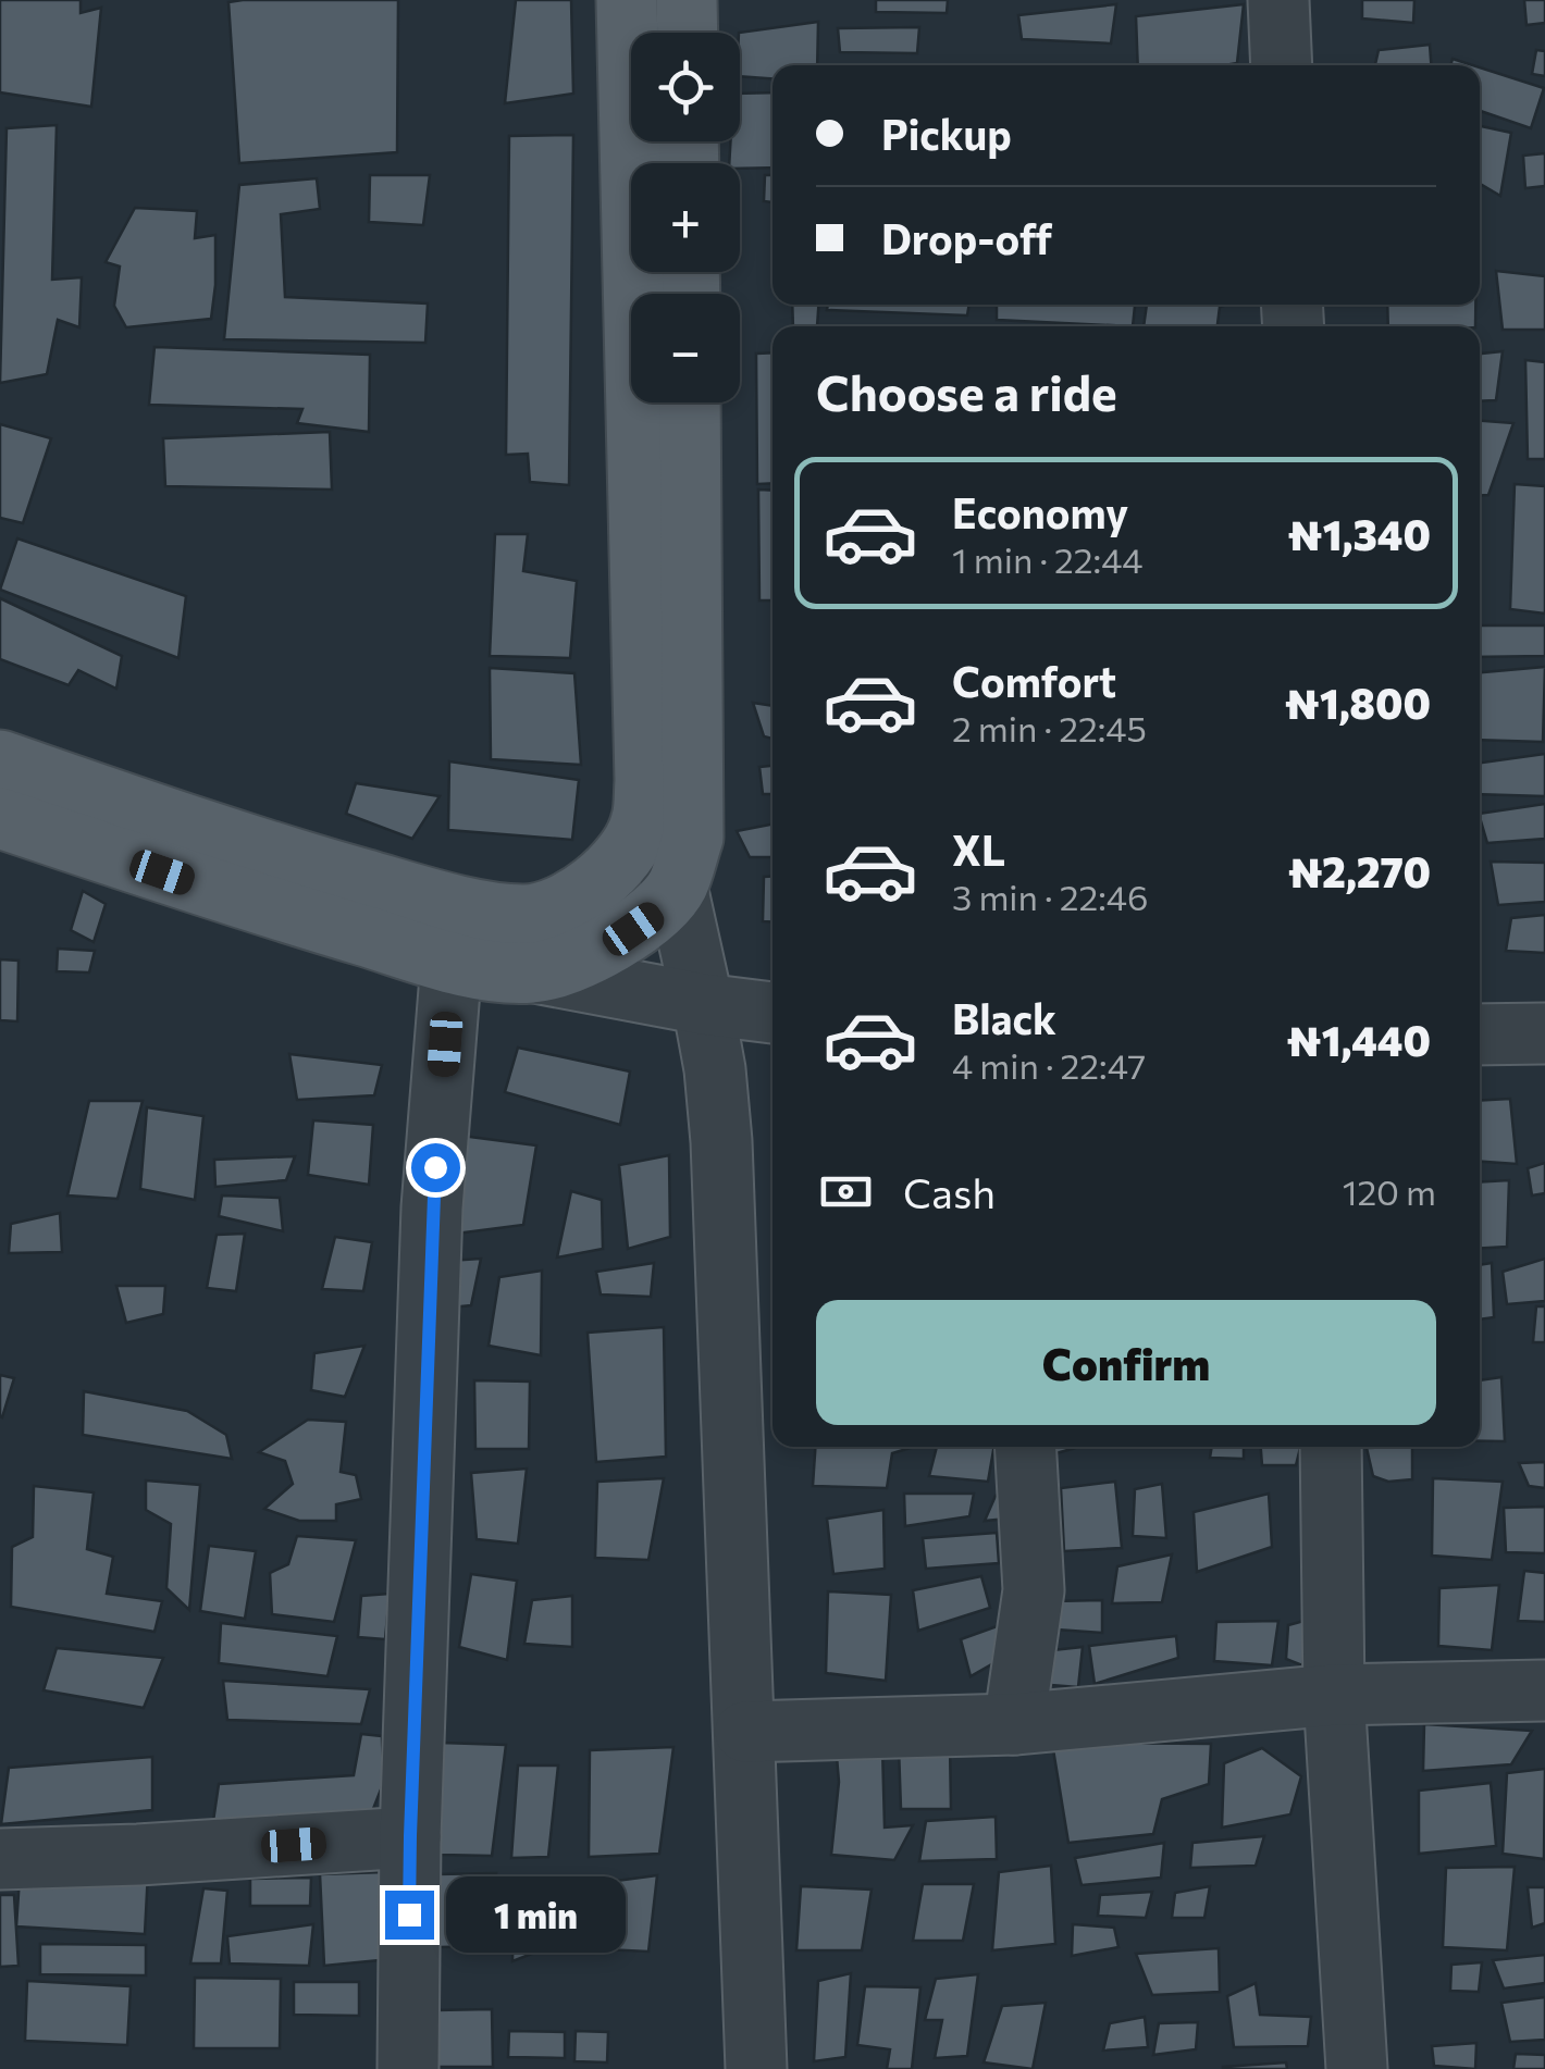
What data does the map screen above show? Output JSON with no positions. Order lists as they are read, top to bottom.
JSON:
{
  "page": {
    "map_buttons": ["+", "−"],
    "banner": ["Pickup", "Drop-off"],
    "heading": "Choose a ride",
    "list": [
      {
        "name": "Economy",
        "note": "1 min · 22:44",
        "value": "₦1,340"
      },
      {
        "name": "Comfort",
        "note": "2 min · 22:45",
        "value": "₦1,800"
      },
      {
        "name": "XL",
        "note": "3 min · 22:46",
        "value": "₦2,270"
      },
      {
        "name": "Black",
        "note": "4 min · 22:47",
        "value": "₦1,440"
      }
    ],
    "pay": ["Cash", "120 m"],
    "buttons": "Confirm",
    "bubble": "1 min"
  }
}
